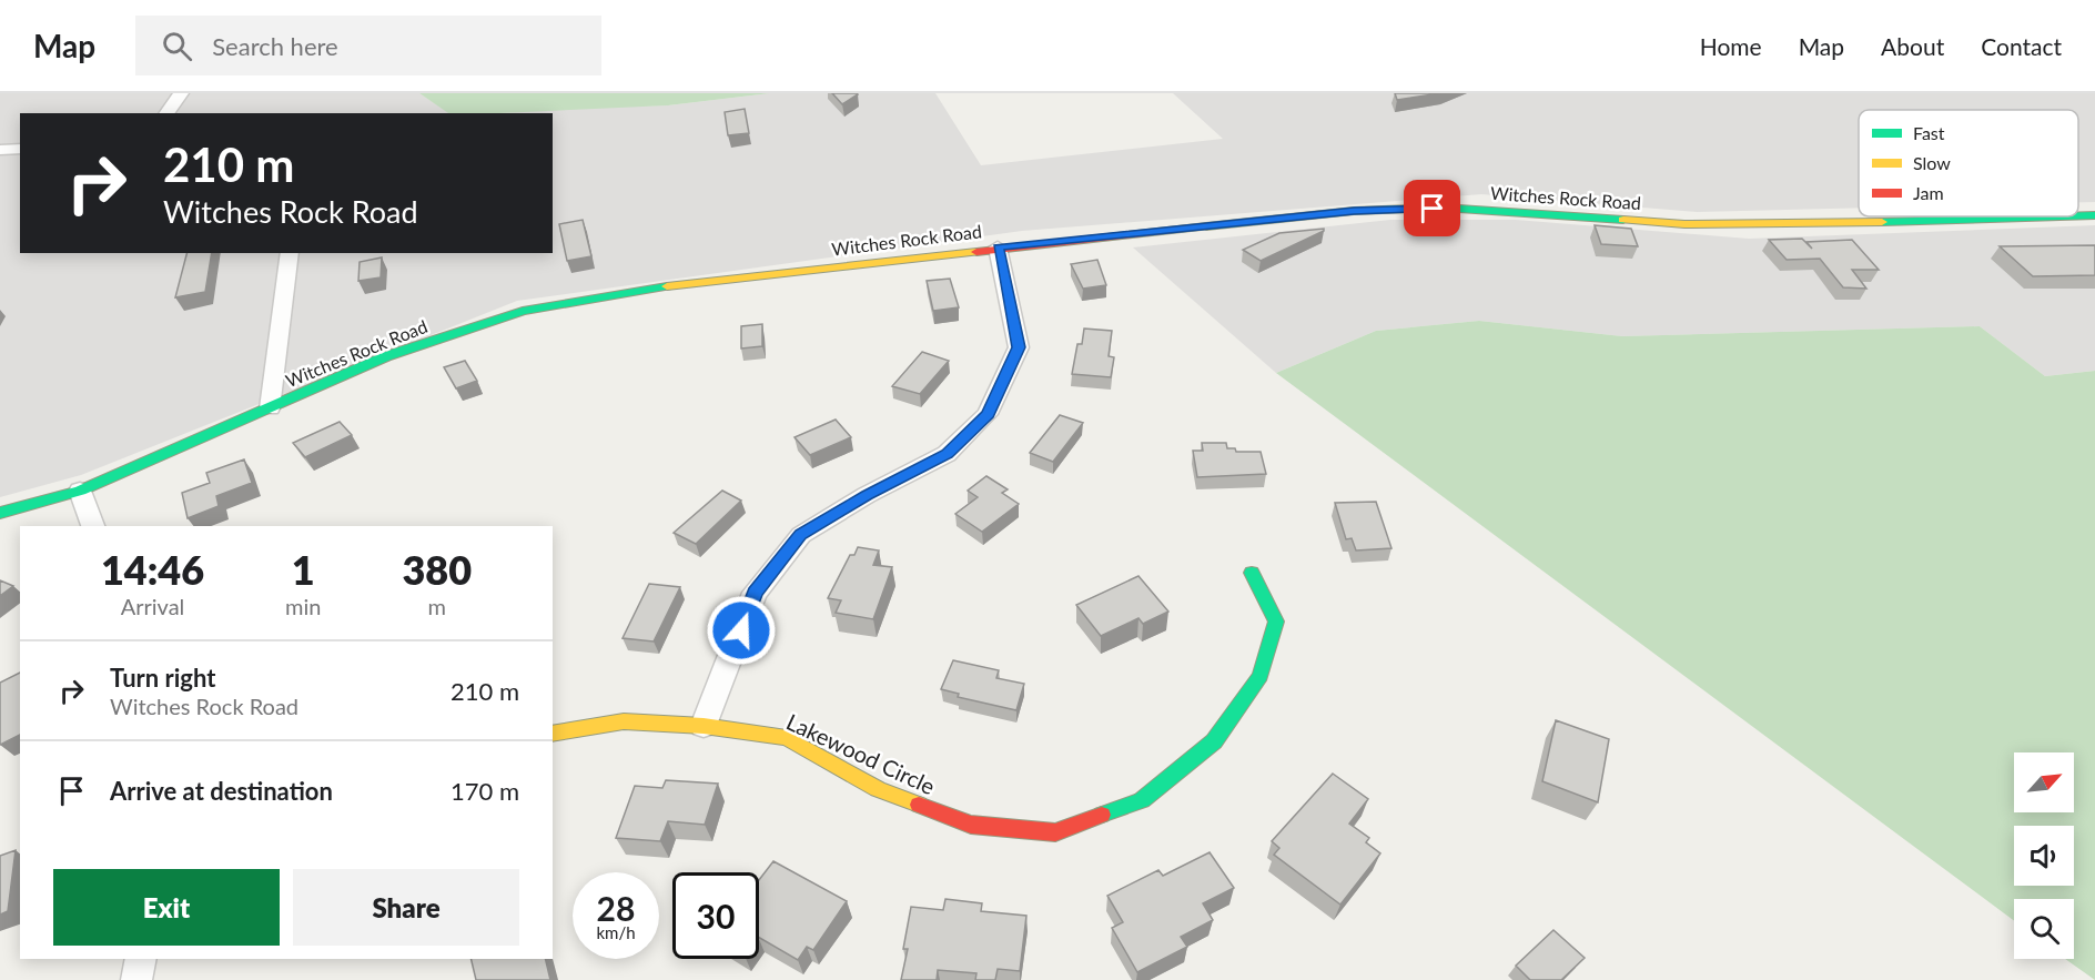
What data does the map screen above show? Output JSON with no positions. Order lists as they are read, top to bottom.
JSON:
{
  "streets": {
    "street": ["Witches Rock Road", "Lakewood Circle"]
  },
  "legend": ["Fast", "Slow", "Jam"],
  "north": "top right",
  "page": {
    "header": "Map",
    "search": "Search here",
    "nav": [
      "Home",
      "Map",
      "About",
      "Contact"
    ],
    "turn": ["210 m", "Witches Rock Road"],
    "eta": [
      "14:46",
      "Arrival",
      "1",
      "min",
      "380",
      "m"
    ],
    "list": [
      {
        "name": "Turn right",
        "note": "Witches Rock Road",
        "value": "210 m"
      },
      {
        "name": "Arrive at destination",
        "value": "170 m"
      }
    ],
    "buttons": ["Exit", "Share"],
    "speed": "28 km/h",
    "limit": "30"
  }
}
